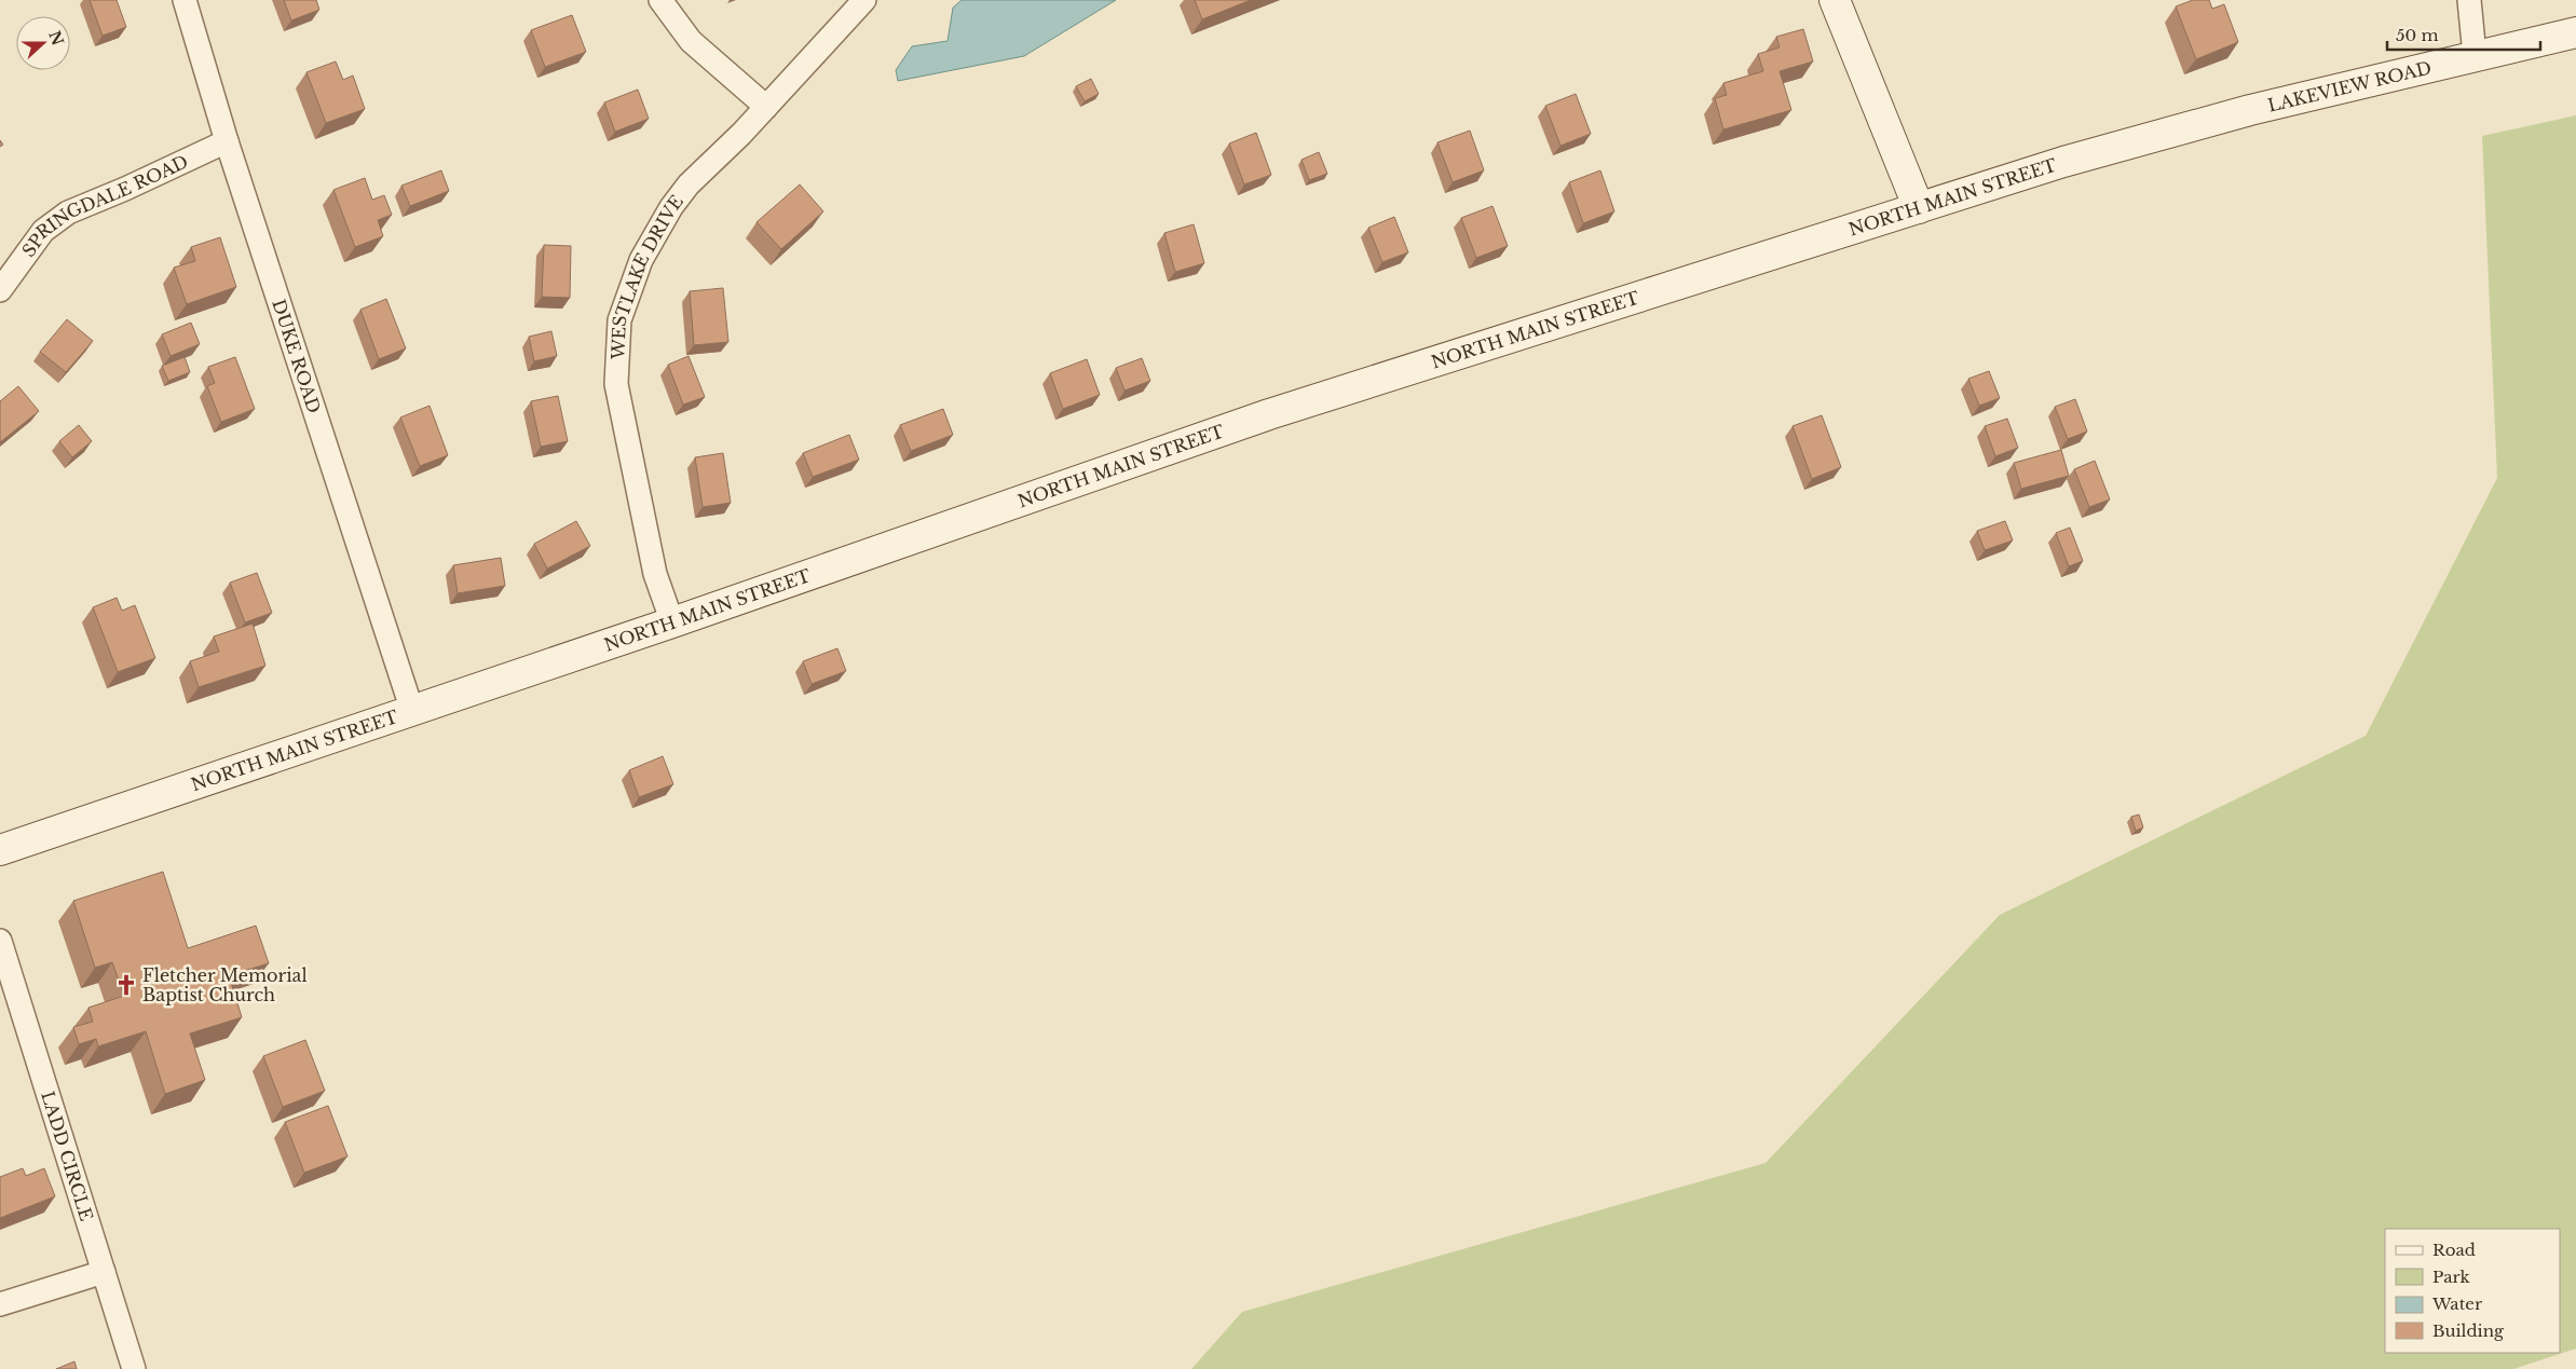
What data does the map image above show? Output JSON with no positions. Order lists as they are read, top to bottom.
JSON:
{
  "streets": {
    "street": [
      "LAKEVIEW ROAD",
      "NORTH MAIN STREET",
      "SPRINGDALE ROAD",
      "WESTLAKE DRIVE",
      "DUKE ROAD",
      "LADD CIRCLE"
    ]
  },
  "crossings": [
    ["LAKEVIEW ROAD", "NORTH MAIN STREET"],
    ["NORTH MAIN STREET", "WESTLAKE DRIVE"],
    ["NORTH MAIN STREET", "DUKE ROAD"],
    ["SPRINGDALE ROAD", "DUKE ROAD"]
  ],
  "places": {
    "church": ["Fletcher Memorial Baptist Church"]
  },
  "legend": [
    "Road",
    "Park",
    "Water",
    "Building"
  ],
  "scale_bar": "50 m",
  "north": "right"
}
